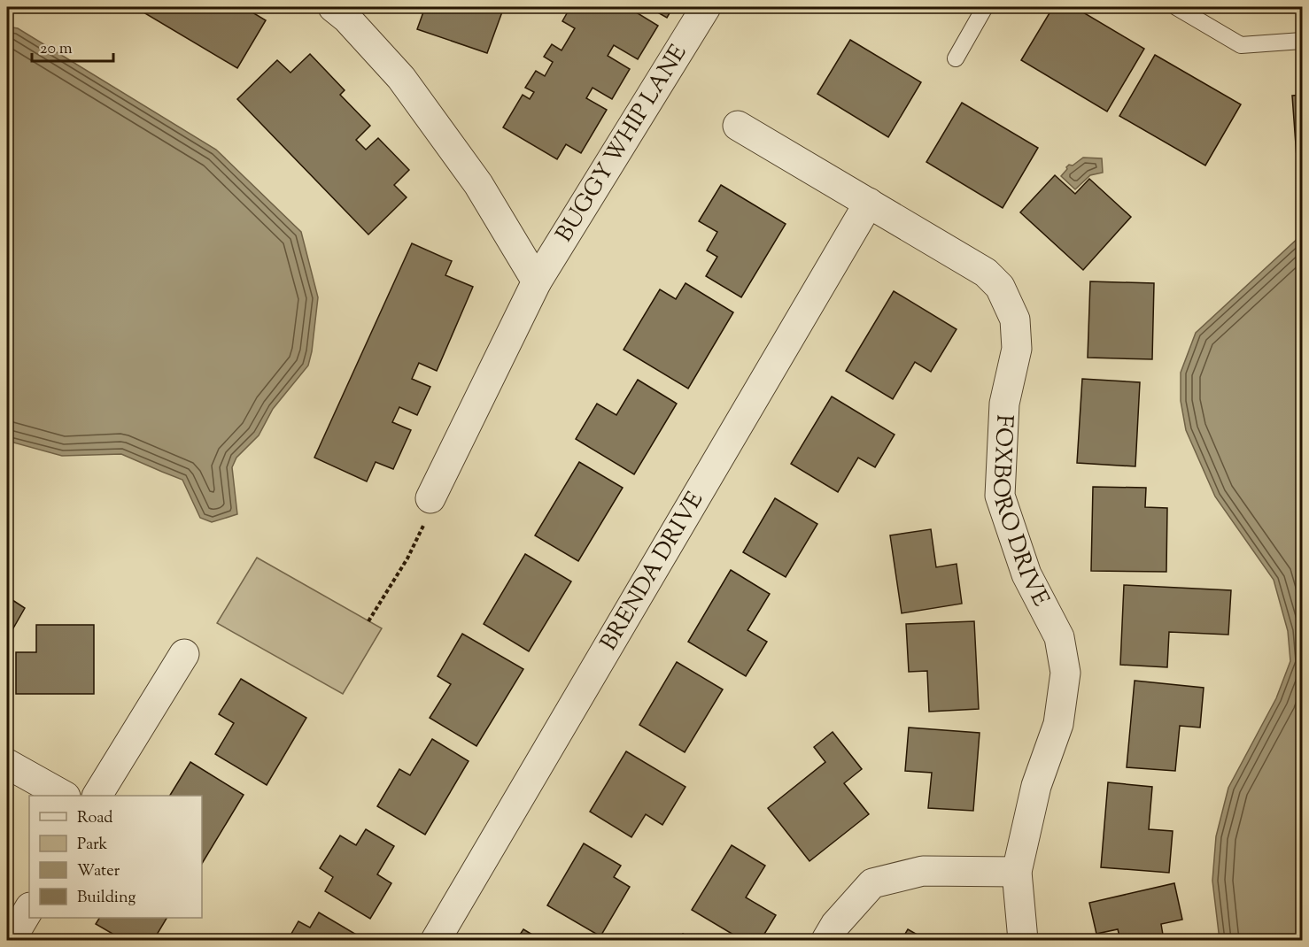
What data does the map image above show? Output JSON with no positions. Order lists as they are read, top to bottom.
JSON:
{
  "streets": {
    "street": ["BUGGY WHIP LANE", "FOXBORO DRIVE", "BRENDA DRIVE"]
  },
  "crossings": [
    ["FOXBORO DRIVE", "BRENDA DRIVE"]
  ],
  "legend": [
    "Road",
    "Park",
    "Water",
    "Building"
  ],
  "scale_bar": "20 m"
}
